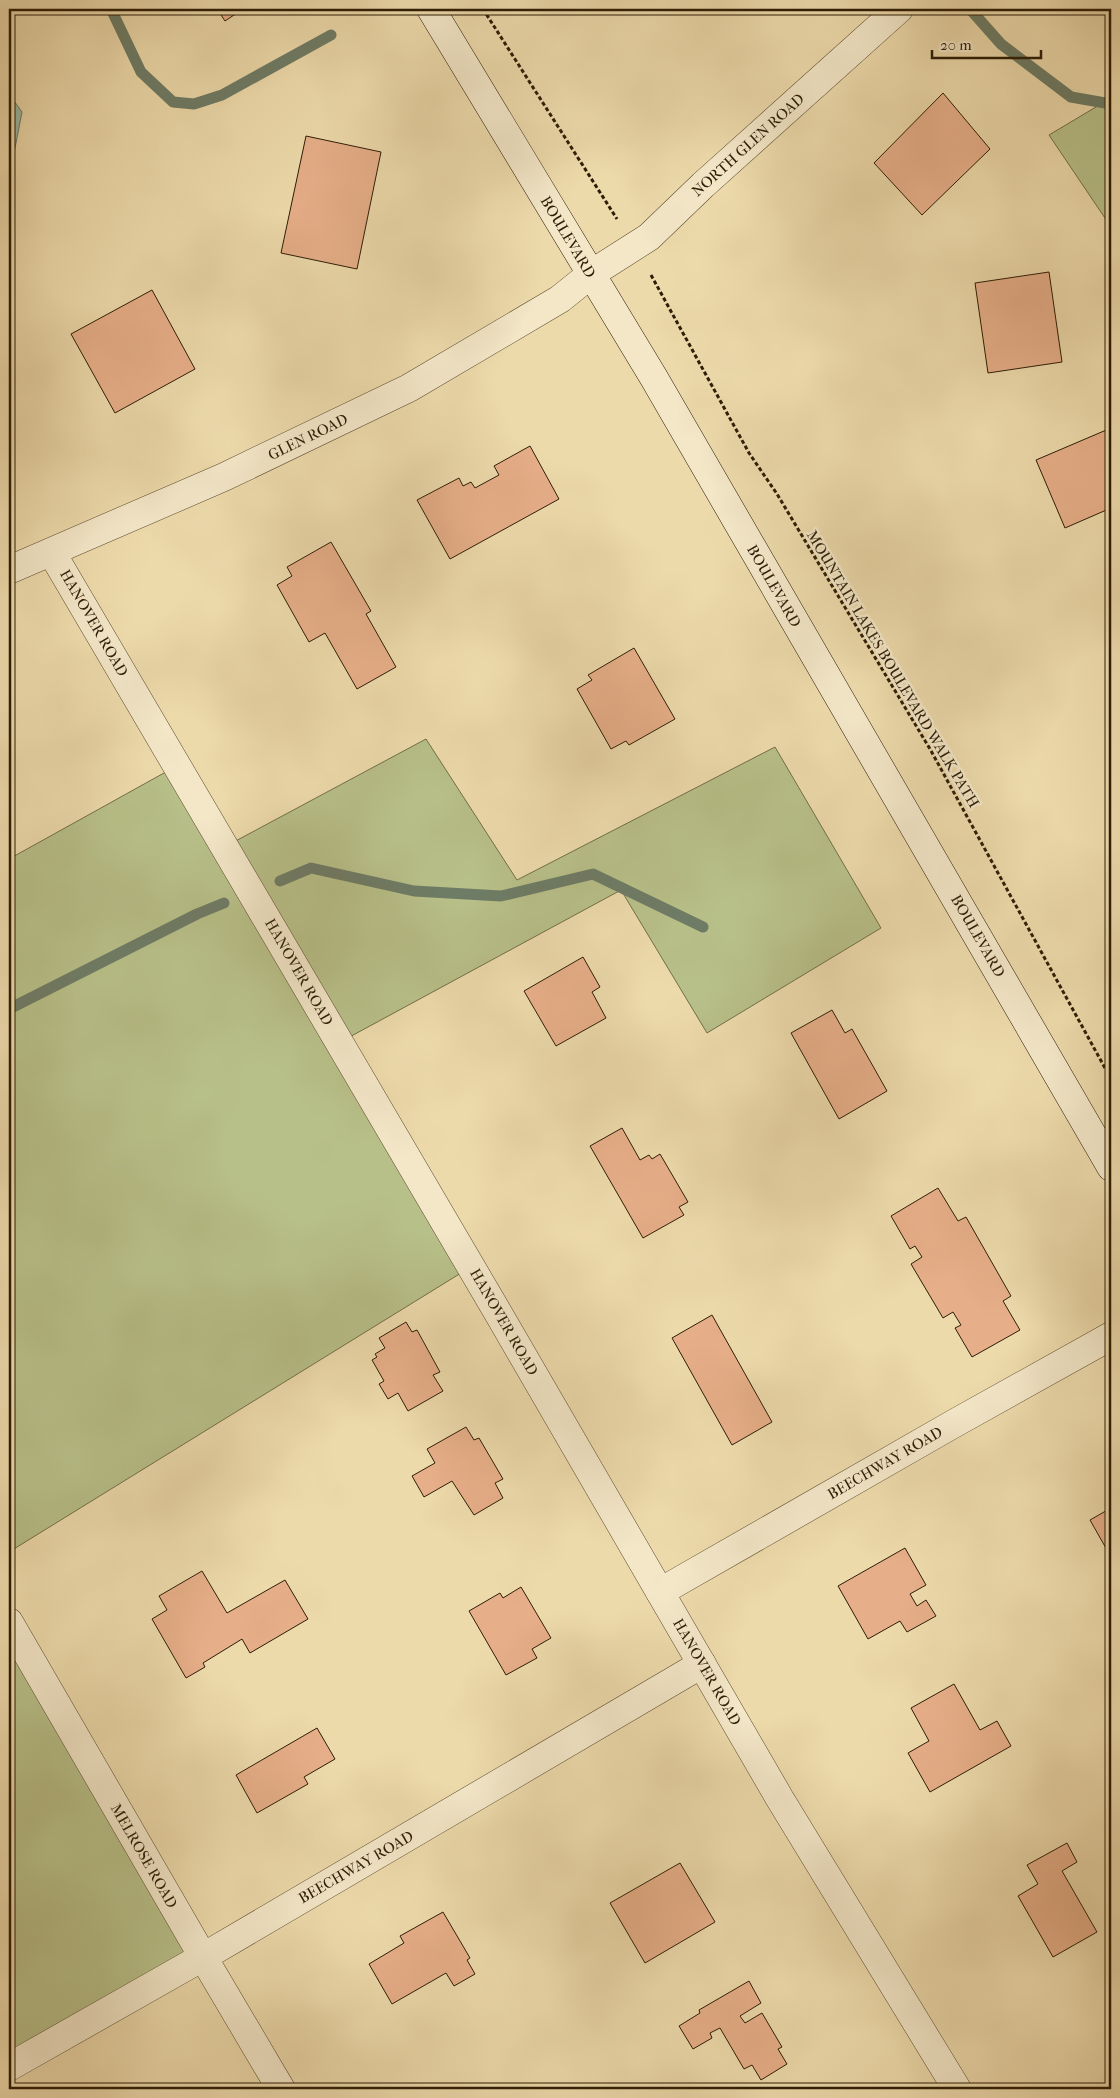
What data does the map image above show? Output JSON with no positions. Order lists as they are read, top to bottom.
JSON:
{
  "streets": {
    "street": [
      "NORTH GLEN ROAD",
      "BOULEVARD",
      "GLEN ROAD",
      "HANOVER ROAD",
      "BEECHWAY ROAD",
      "MELROSE ROAD"
    ],
    "path": ["MOUNTAIN LAKES BOULEVARD WALK PATH"]
  },
  "crossings": [
    ["NORTH GLEN ROAD", "BOULEVARD"],
    ["NORTH GLEN ROAD", "GLEN ROAD"],
    ["BOULEVARD", "GLEN ROAD"],
    ["GLEN ROAD", "HANOVER ROAD"],
    ["HANOVER ROAD", "BEECHWAY ROAD"],
    ["BEECHWAY ROAD", "MELROSE ROAD"]
  ],
  "scale_bar": "20 m"
}
